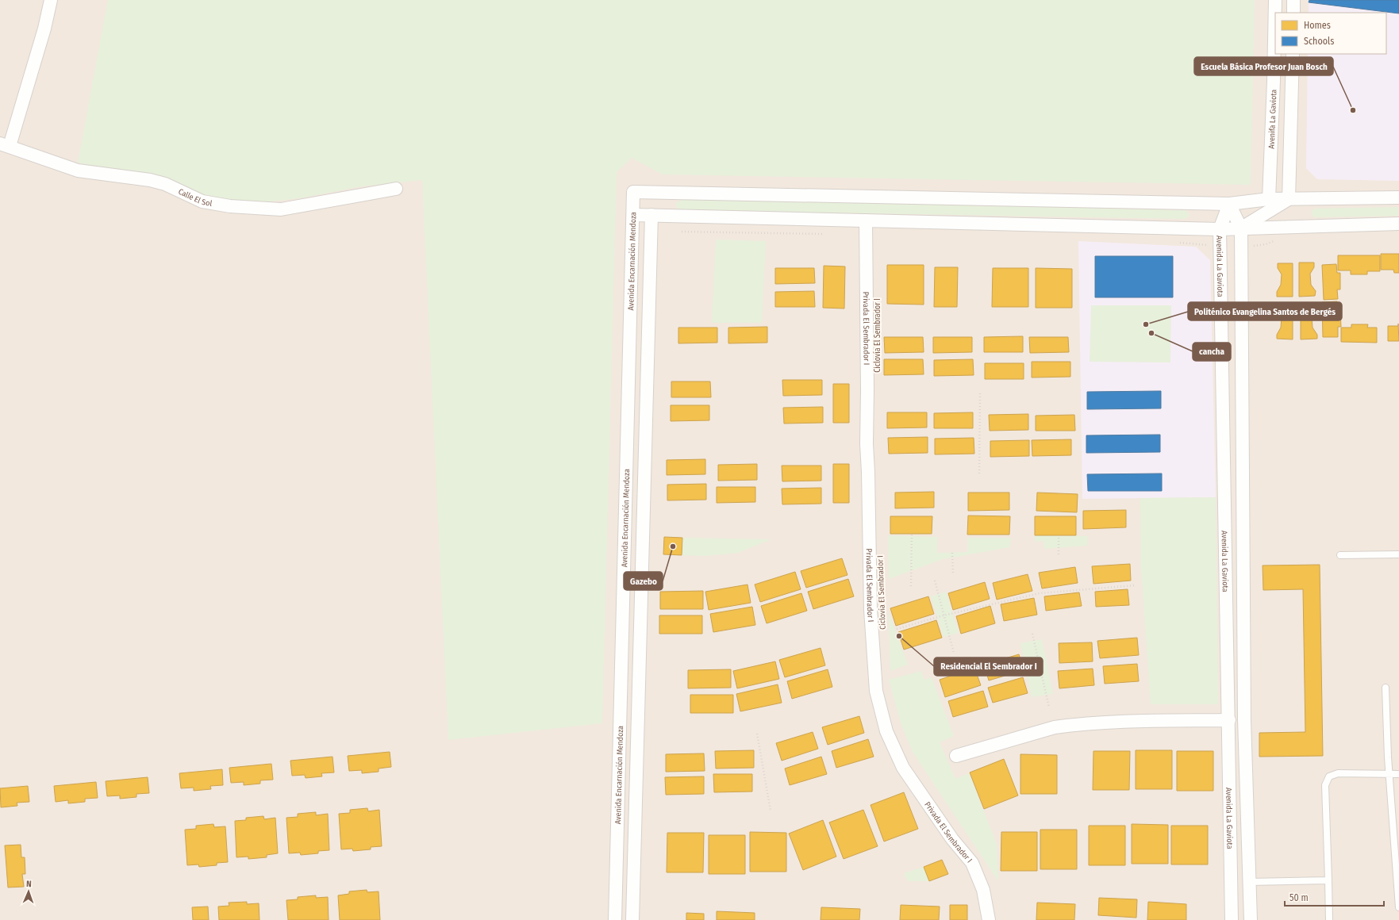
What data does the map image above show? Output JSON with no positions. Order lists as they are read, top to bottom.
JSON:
{
  "streets": {
    "street": [
      "Avenifa La Gaviota",
      "Calle El Sol",
      "Avenida Encarnación Mendoza",
      "Avenida La Gaviota",
      "Privada El Sembrador I"
    ]
  },
  "crossings": [
    ["Avenida Encarnación Mendoza", "Avenida La Gaviota"]
  ],
  "places": [
    "Escuela Básica Profesor Juan Bosch",
    "Politénico Evangelina Santos de Bergés",
    "cancha",
    "Gazebo",
    "Residencial El Sembrador I"
  ],
  "legend": ["Homes", "Schools"],
  "scale_bar": "50 m",
  "north": "top"
}
